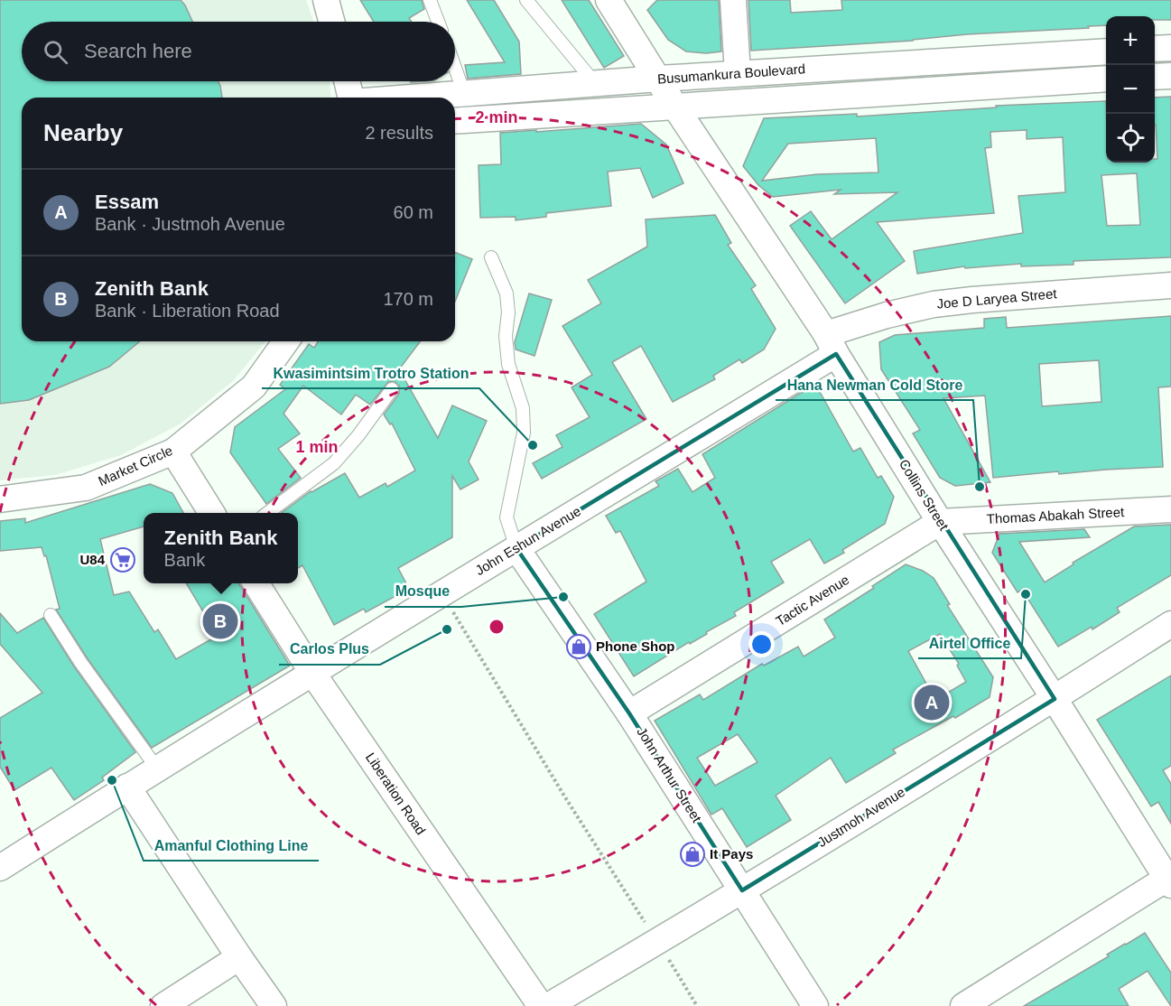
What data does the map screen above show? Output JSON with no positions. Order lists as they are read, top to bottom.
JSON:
{
  "streets": {
    "street": [
      "Busumankura Boulevard",
      "Joe D Laryea Street",
      "Market Circle",
      "Collins Street",
      "Thomas Abakah Street",
      "John Eshun Avenue",
      "Tactic Avenue",
      "John Arthur Street",
      "Liberation Road",
      "Justmoh Avenue"
    ]
  },
  "crossings": [
    ["Busumankura Boulevard", "Collins Street"],
    ["Joe D Laryea Street", "Collins Street"],
    ["Joe D Laryea Street", "John Eshun Avenue"],
    ["Collins Street", "Thomas Abakah Street"],
    ["Collins Street", "John Eshun Avenue"],
    ["Collins Street", "Tactic Avenue"],
    ["Collins Street", "Justmoh Avenue"],
    ["Thomas Abakah Street", "Tactic Avenue"],
    ["John Eshun Avenue", "John Arthur Street"],
    ["John Eshun Avenue", "Liberation Road"],
    ["Tactic Avenue", "John Arthur Street"],
    ["John Arthur Street", "Justmoh Avenue"]
  ],
  "places": {
    "other": [
      "Kwasimintsim Trotro Station",
      "Hana Newman Cold Store",
      "Airtel Office",
      "Mosque",
      "Carlos Plus",
      "Amanful Clothing Line"
    ],
    "supermarket": ["U84"],
    "shop": ["Phone Shop", "It Pays"]
  },
  "page": {
    "map_buttons": ["+", "−"],
    "search": "Search here",
    "heading": ["Nearby", "2 results"],
    "list": [
      {
        "mark": "A",
        "name": "Essam",
        "note": "Bank · Justmoh Avenue",
        "value": "60 m"
      },
      {
        "mark": "B",
        "name": "Zenith Bank",
        "note": "Bank · Liberation Road",
        "value": "170 m"
      }
    ],
    "popup": ["Zenith Bank", "Bank"],
    "pins": ["B", "A"]
  },
  "rings": ["2 min", "1 min"]
}
